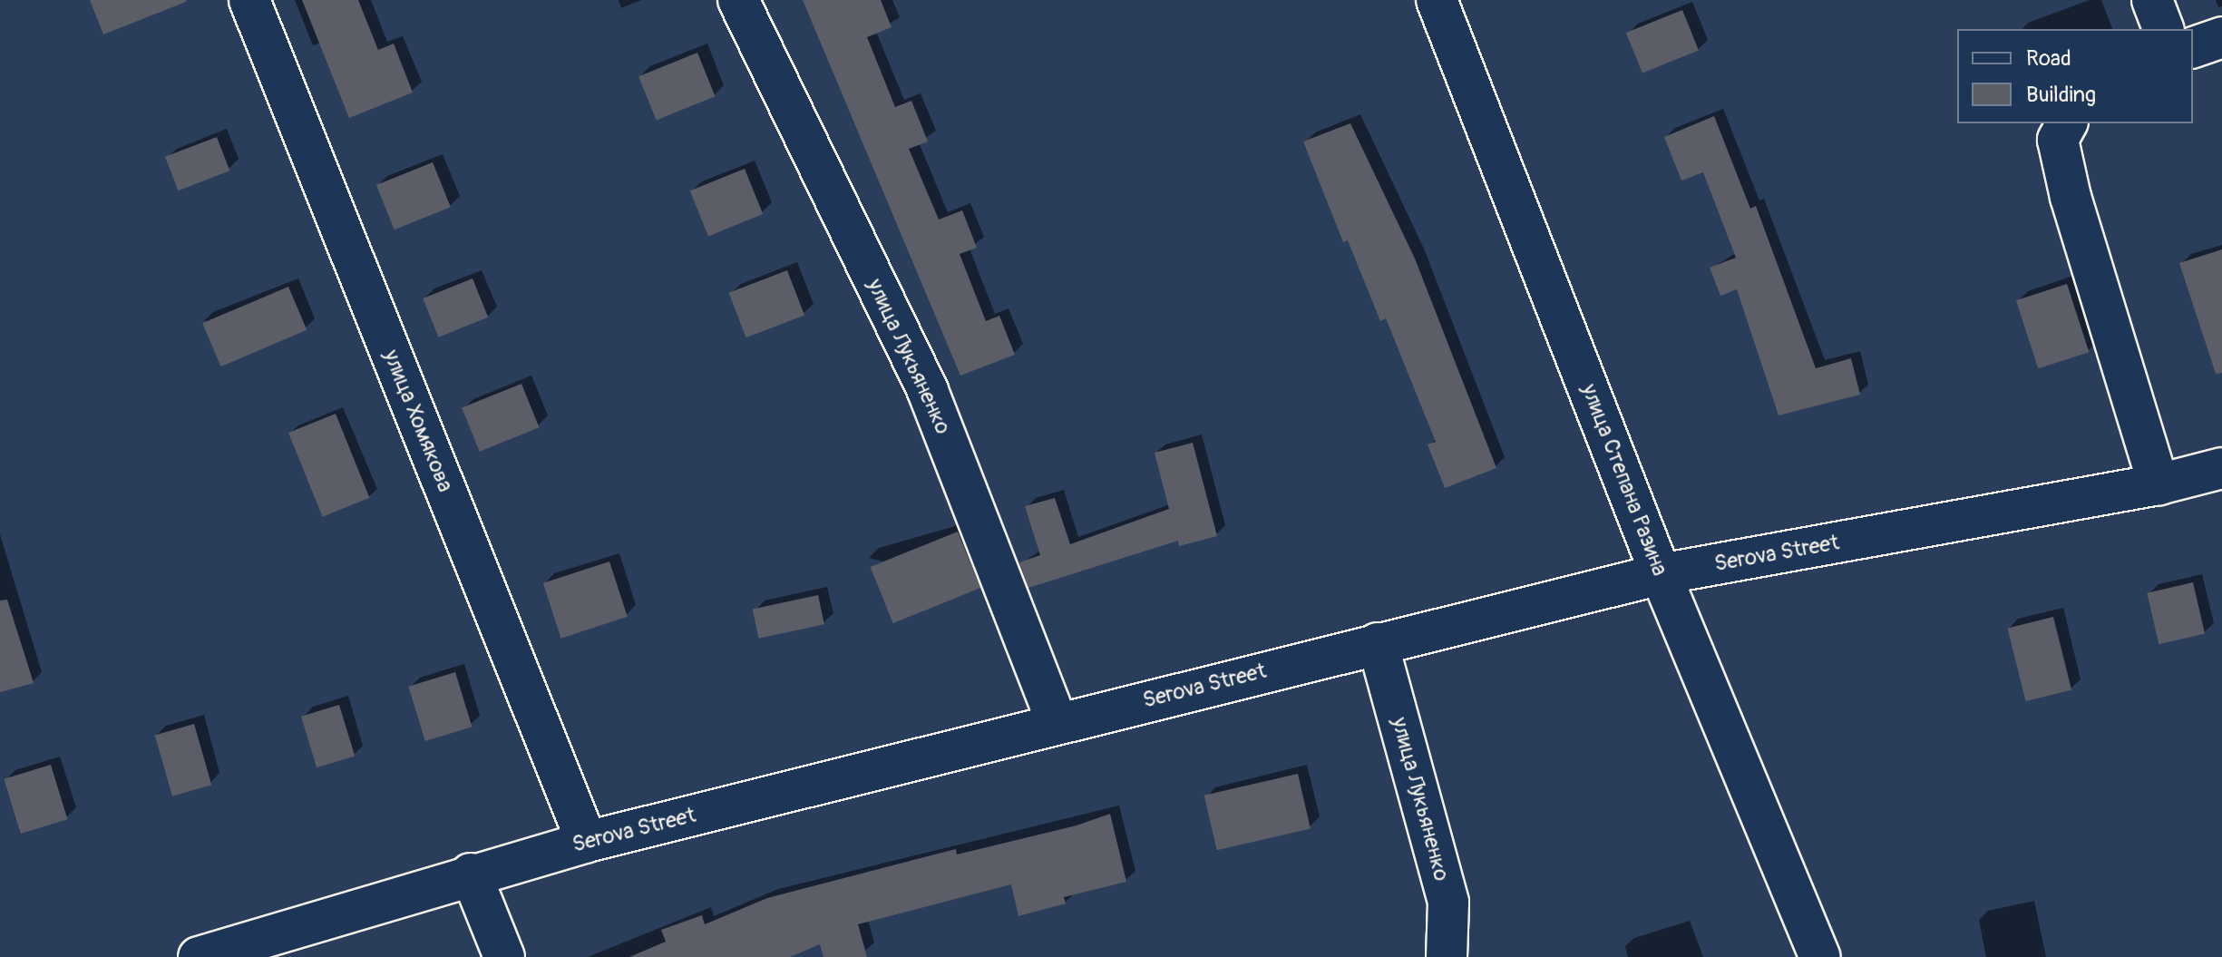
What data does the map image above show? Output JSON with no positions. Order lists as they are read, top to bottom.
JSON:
{
  "streets": {
    "street": [
      "улица Лукьяненко",
      "улица Хомякова",
      "улица Степана Разина",
      "Serova Street"
    ]
  },
  "crossings": [
    ["улица Лукьяненко", "Serova Street"],
    ["улица Хомякова", "Serova Street"],
    ["улица Степана Разина", "Serova Street"]
  ],
  "legend": ["Road", "Building"]
}
